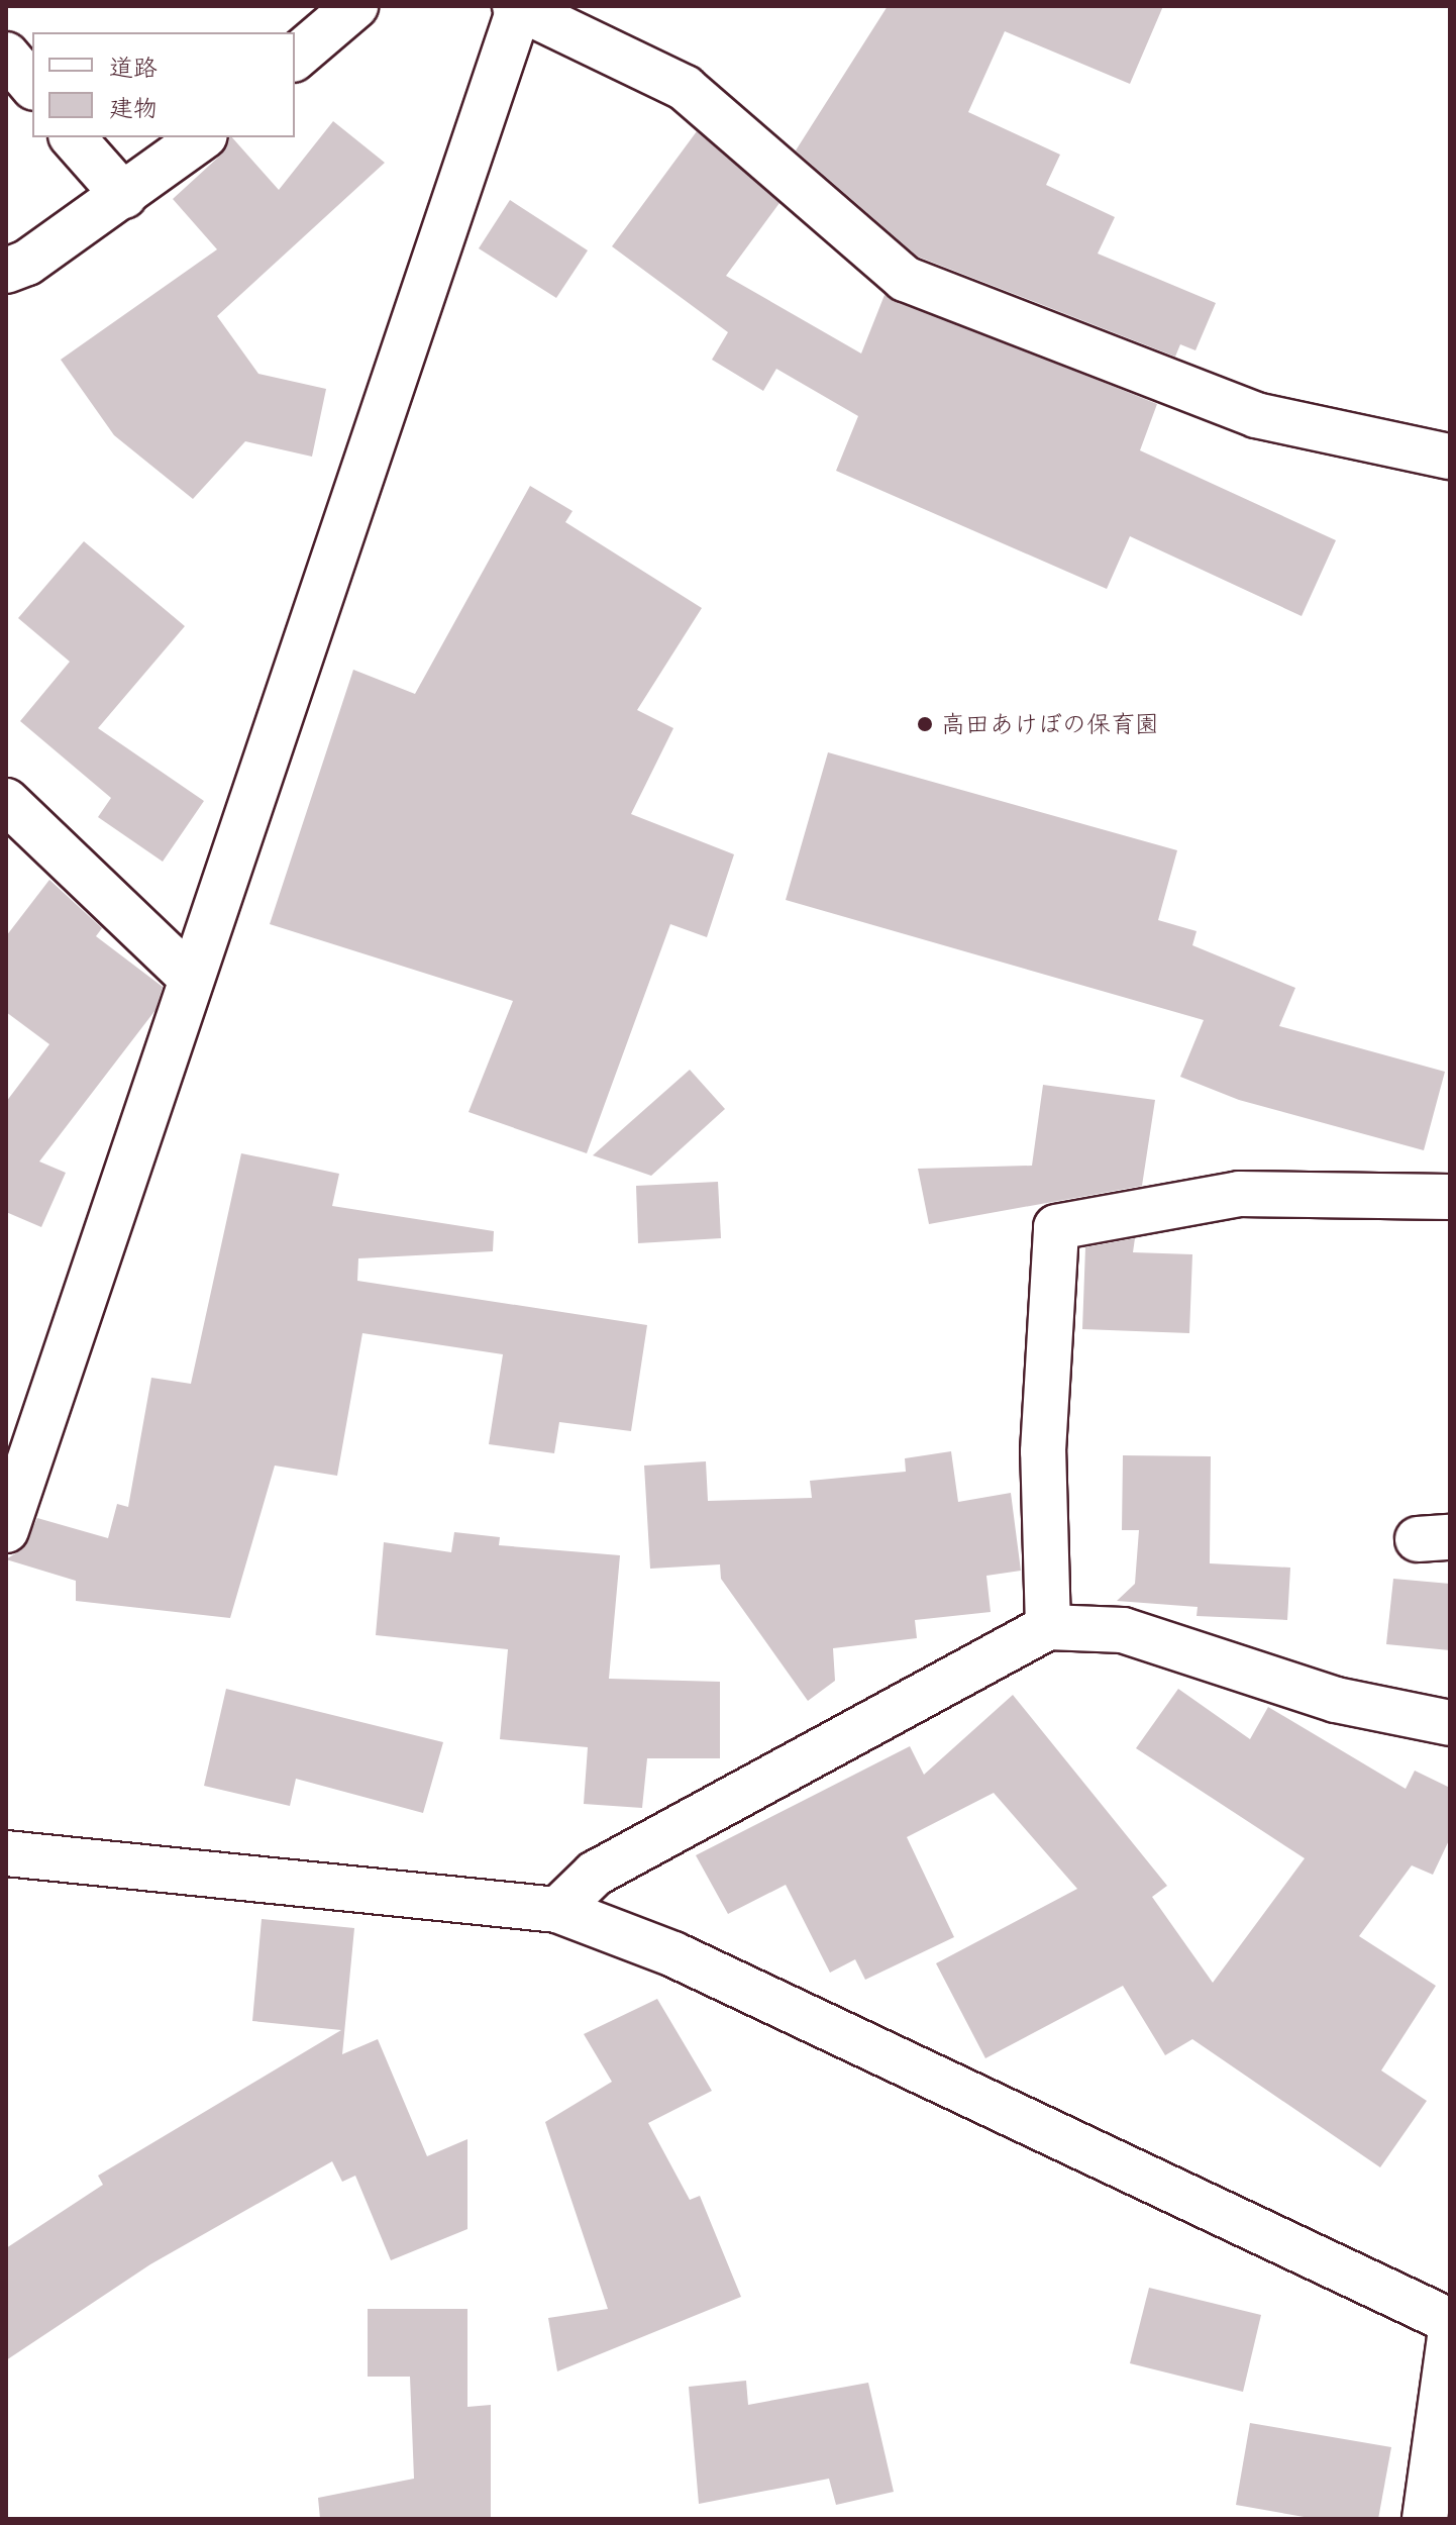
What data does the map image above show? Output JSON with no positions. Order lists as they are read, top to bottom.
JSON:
{
  "places": ["高田あけぼの保育園"],
  "legend": ["道路", "建物"]
}
